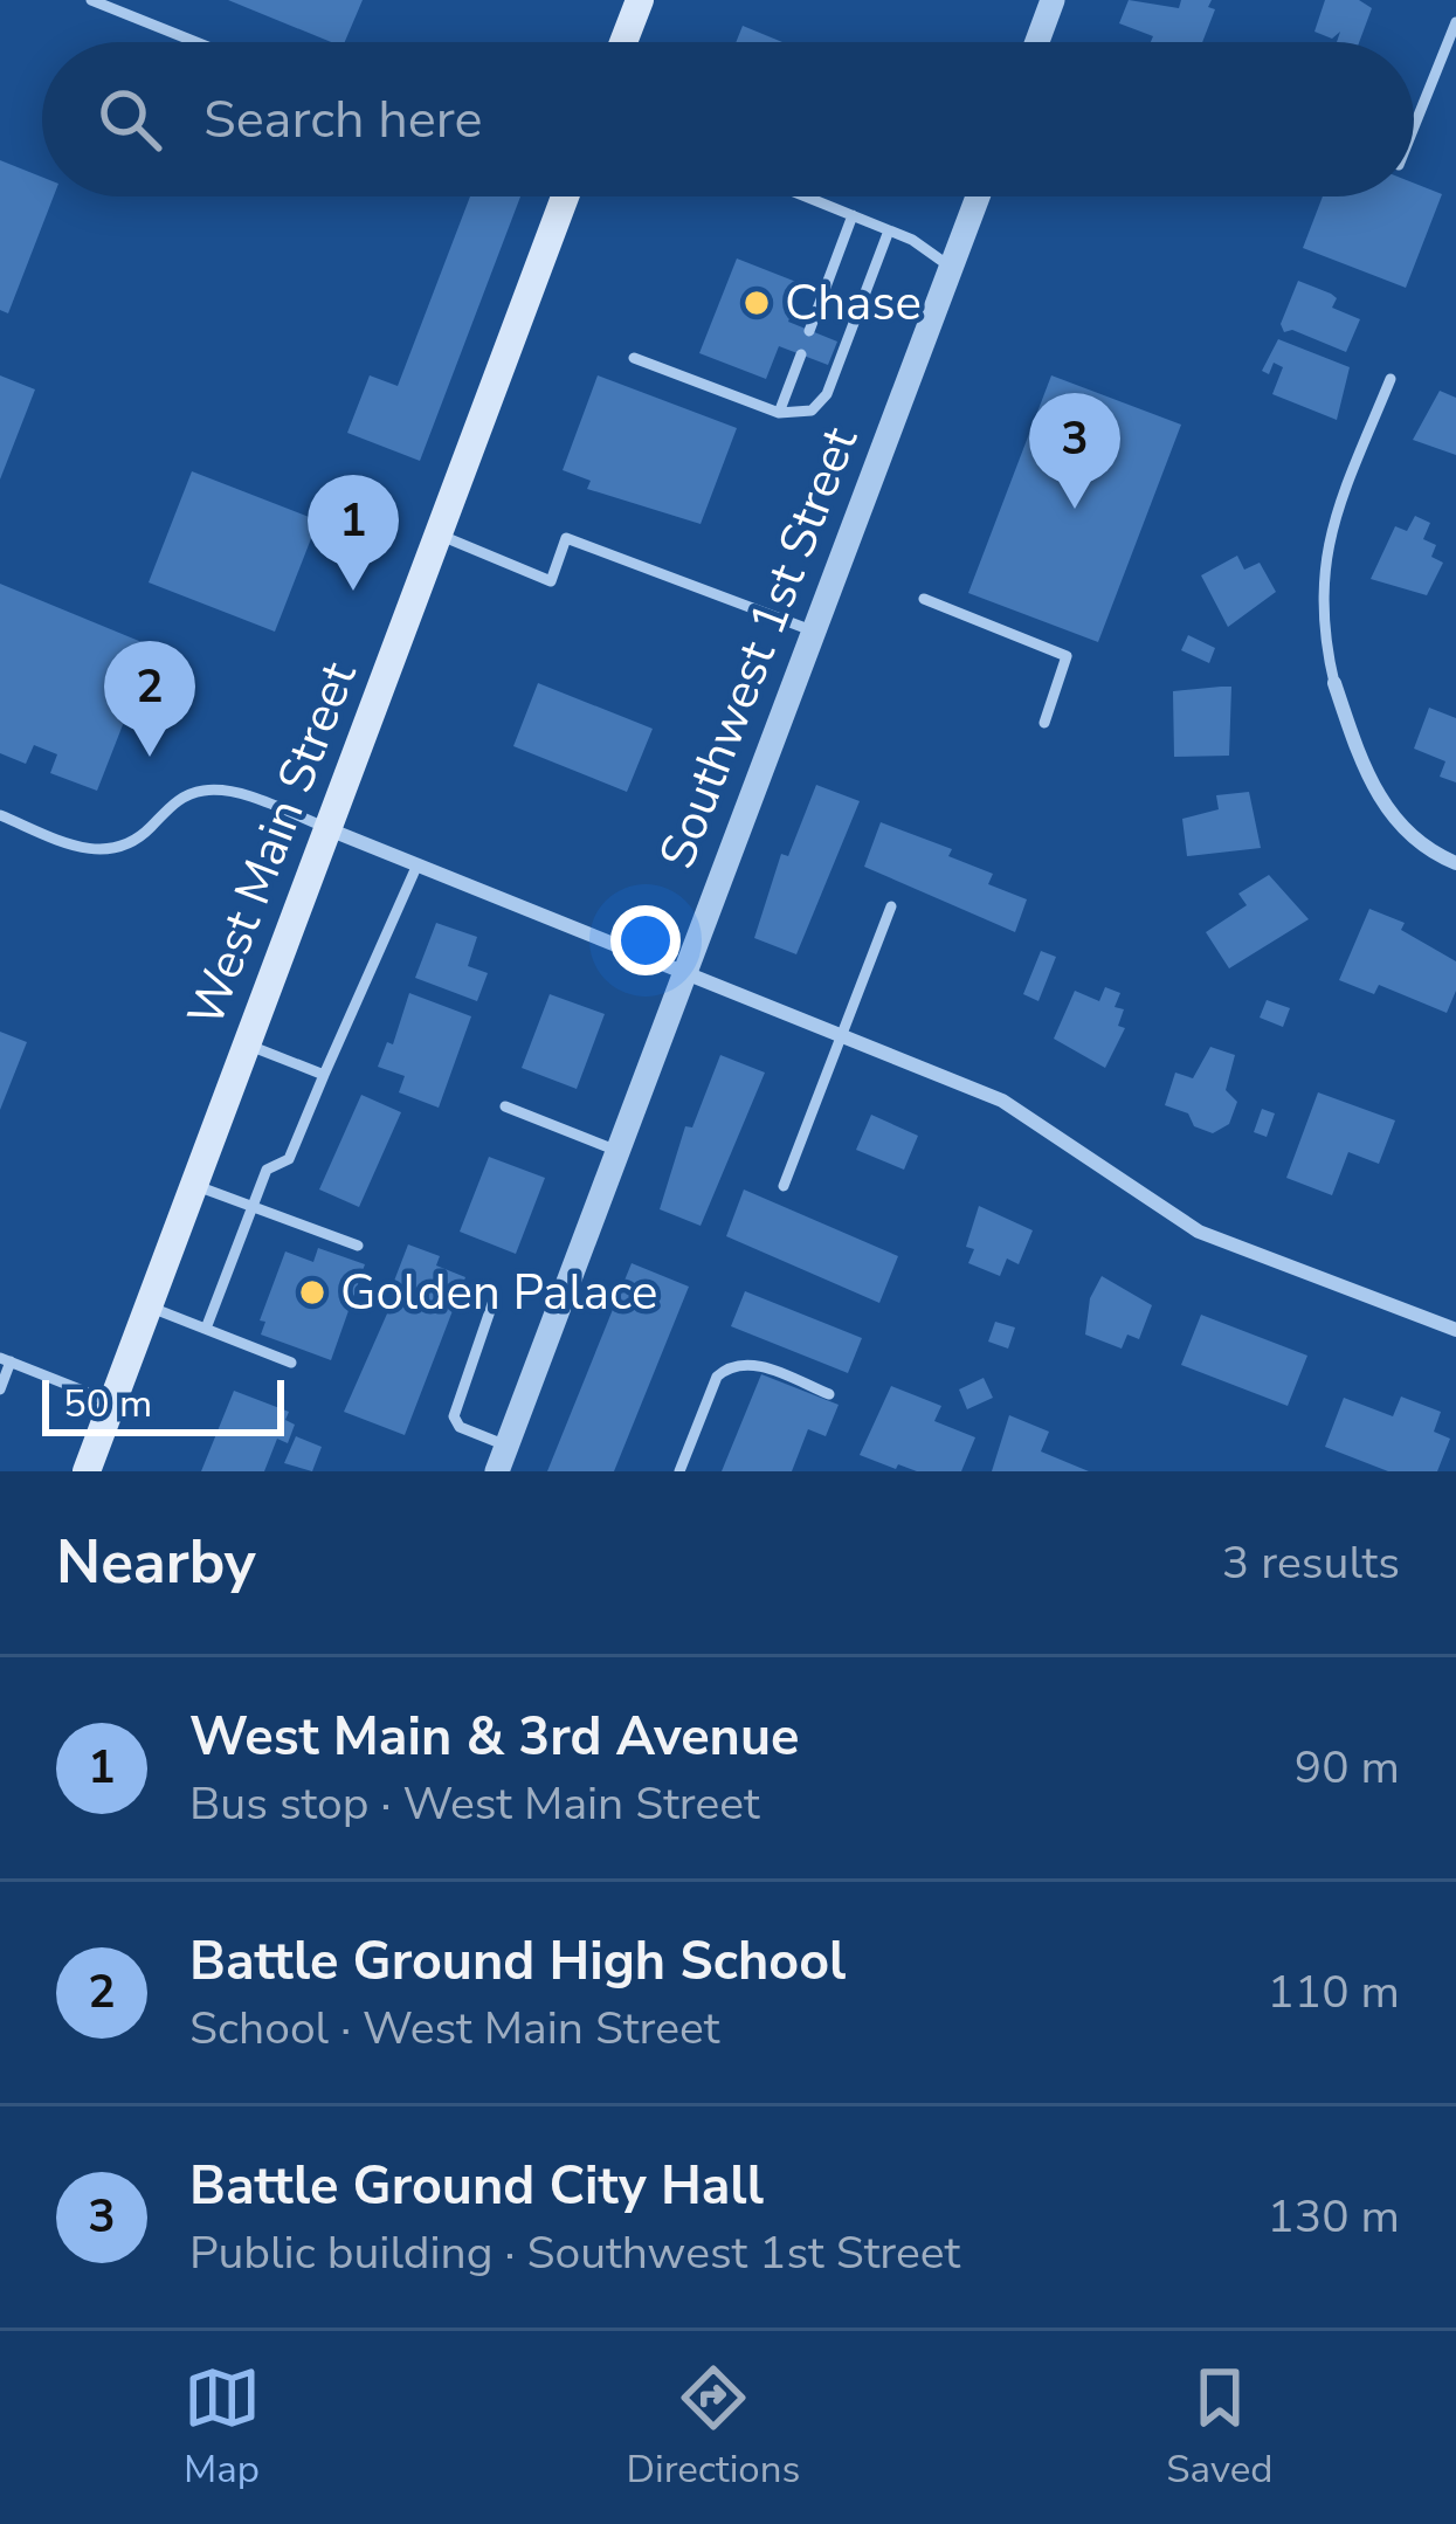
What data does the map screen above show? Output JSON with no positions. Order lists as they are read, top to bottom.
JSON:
{
  "streets": {
    "main road": ["West Main Street"],
    "street": ["Southwest 1st Street"]
  },
  "places": ["Chase", "Golden Palace"],
  "scale_bar": "50 m",
  "page": {
    "search": "Search here",
    "pins": ["3", "1", "2"],
    "scale": "50 m",
    "heading": ["Nearby", "3 results"],
    "list": [
      {
        "mark": "1",
        "name": "West Main & 3rd Avenue",
        "note": "Bus stop · West Main Street",
        "value": "90 m"
      },
      {
        "mark": "2",
        "name": "Battle Ground High School",
        "note": "School · West Main Street",
        "value": "110 m"
      },
      {
        "mark": "3",
        "name": "Battle Ground City Hall",
        "note": "Public building · Southwest 1st Street",
        "value": "130 m"
      }
    ],
    "nav": ["Map", "Directions", "Saved"]
  }
}
